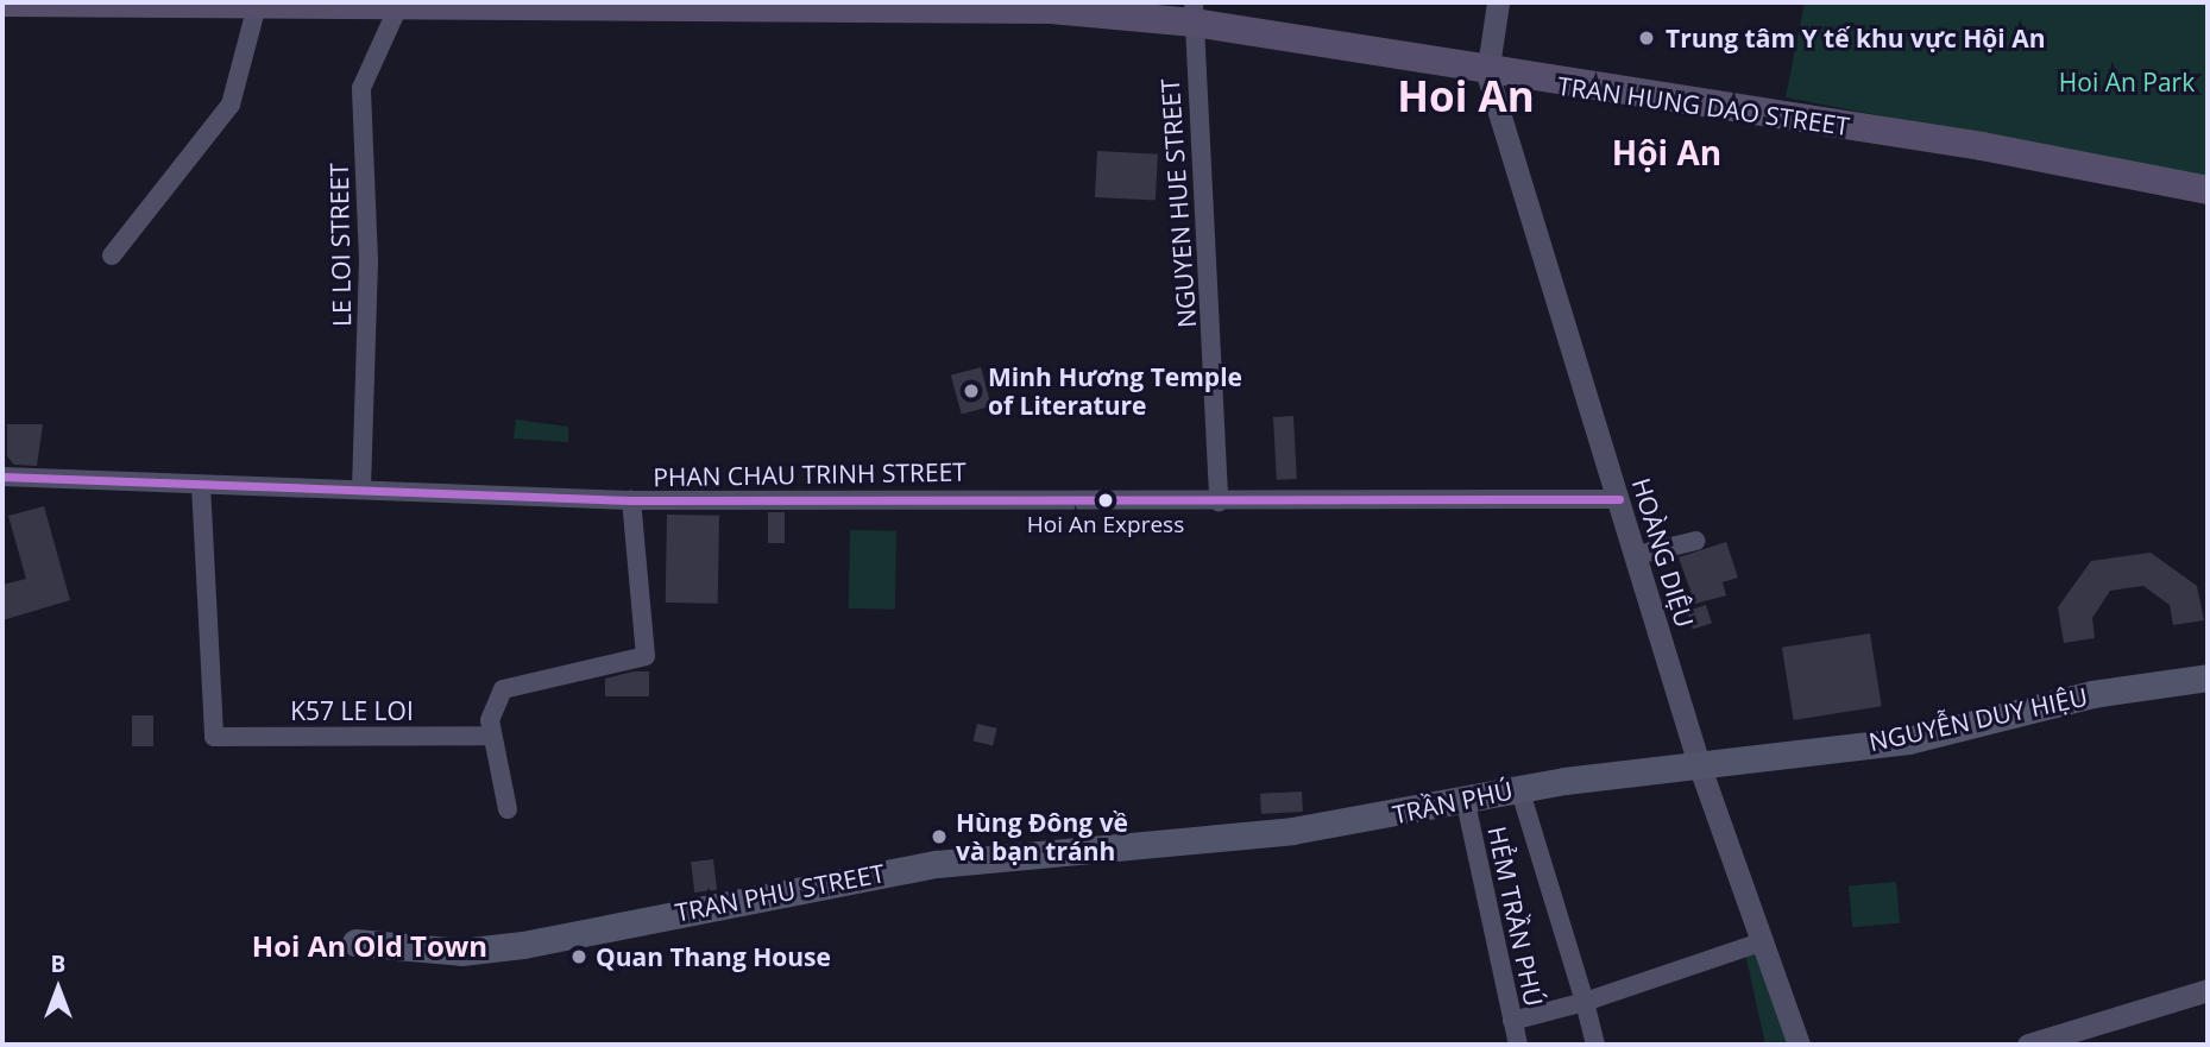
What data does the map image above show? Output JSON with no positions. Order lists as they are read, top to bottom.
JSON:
{
  "streets": {
    "main road": [
      "TRAN HUNG DAO STREET",
      "NGUYỄN DUY HIỆU",
      "TRẦN PHÚ",
      "TRAN PHU STREET"
    ],
    "street": [
      "NGUYEN HUE STREET",
      "LE LOI STREET",
      "PHAN CHAU TRINH STREET",
      "HOÀNG DIỆU",
      "K57 LE LOI",
      "HẺM TRẦN PHÚ"
    ]
  },
  "crossings": [
    ["TRAN HUNG DAO STREET", "NGUYEN HUE STREET"],
    ["TRAN HUNG DAO STREET", "LE LOI STREET"],
    ["TRAN HUNG DAO STREET", "HOÀNG DIỆU"],
    ["NGUYEN HUE STREET", "PHAN CHAU TRINH STREET"],
    ["LE LOI STREET", "PHAN CHAU TRINH STREET"],
    ["PHAN CHAU TRINH STREET", "HOÀNG DIỆU"],
    ["PHAN CHAU TRINH STREET", "K57 LE LOI"],
    ["HOÀNG DIỆU", "NGUYỄN DUY HIỆU"],
    ["HOÀNG DIỆU", "TRẦN PHÚ"],
    ["NGUYỄN DUY HIỆU", "TRẦN PHÚ"],
    ["TRẦN PHÚ", "TRAN PHU STREET"],
    ["TRẦN PHÚ", "HẺM TRẦN PHÚ"],
    ["TRAN PHU STREET", "HẺM TRẦN PHÚ"]
  ],
  "districts": ["Hoi An", "Hội An", "Hoi An Old Town"],
  "parks": ["Hoi An Park"],
  "places": [
    "Trung tâm Y tế khu vực Hội An",
    "Minh Hương Temple of Literature",
    "Hoi An Express",
    "Hùng Đông về và bạn tránh",
    "Quan Thang House"
  ],
  "north": "top"
}
